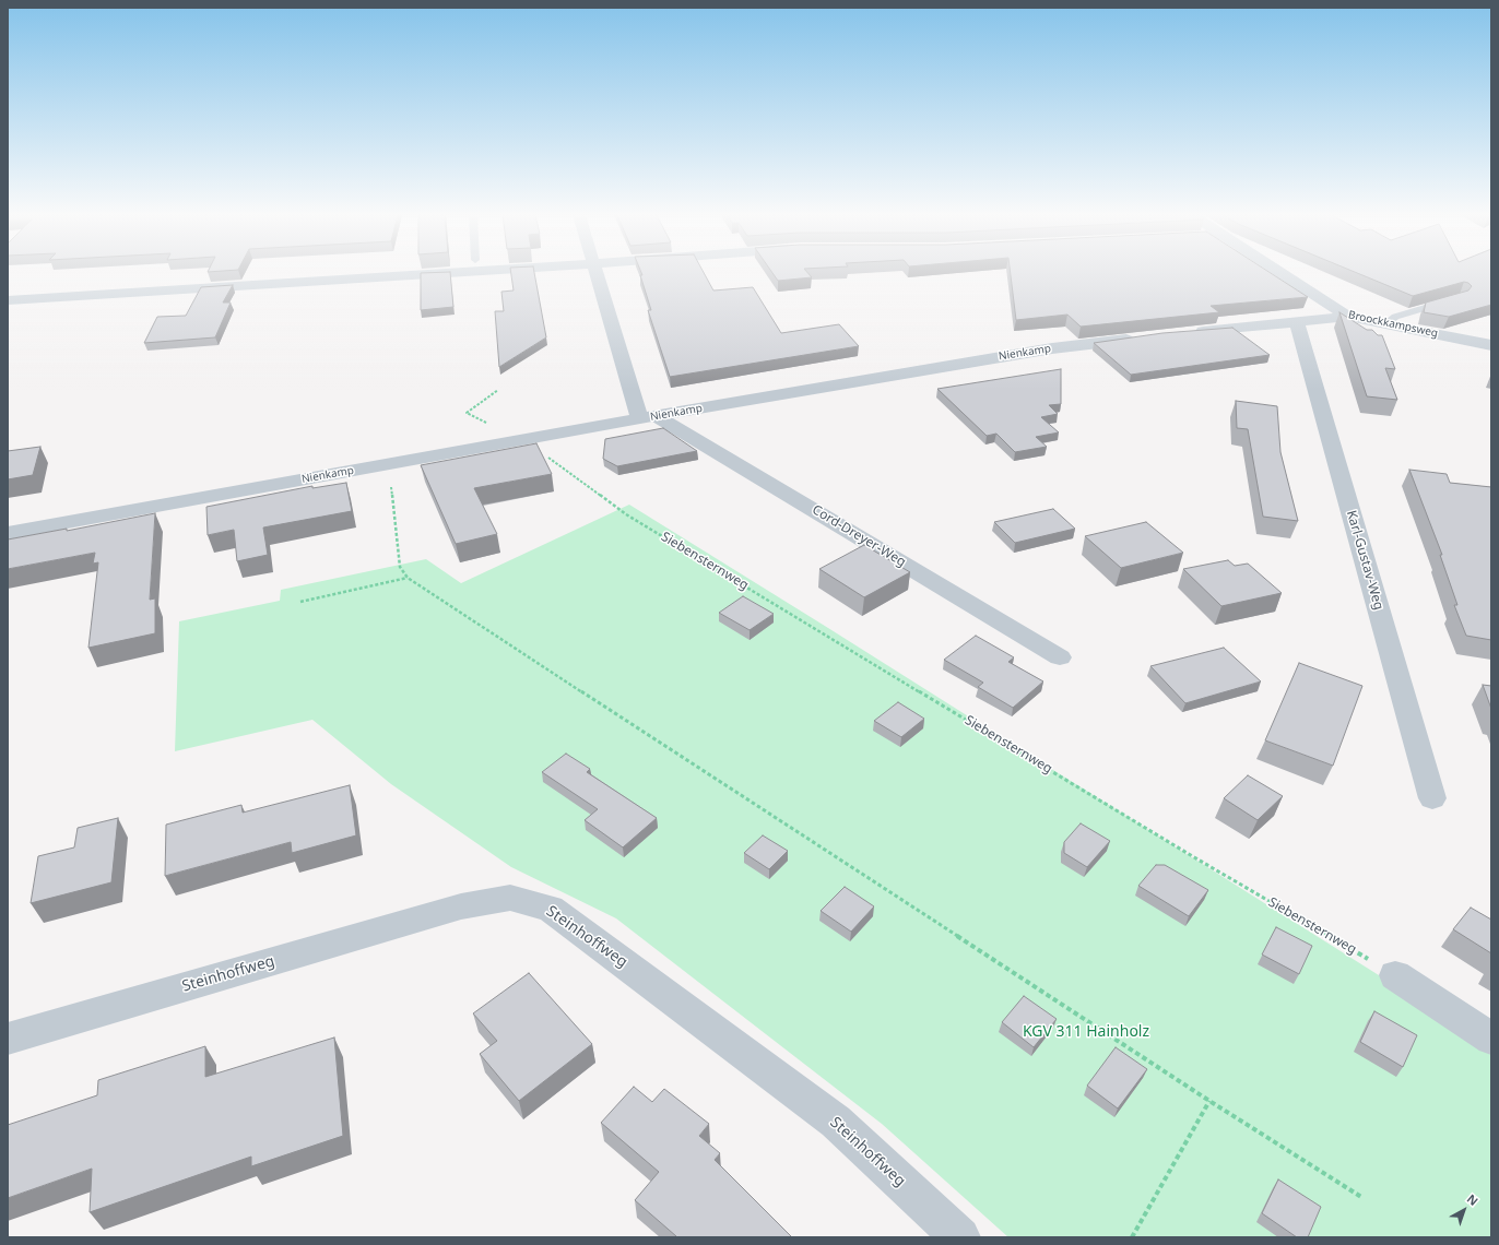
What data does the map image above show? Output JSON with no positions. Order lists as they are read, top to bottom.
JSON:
{
  "streets": {
    "street": [
      "Broockkampsweg",
      "Nienkamp",
      "Cord-Dreyer-Weg",
      "Karl-Gustav-Weg",
      "Steinhoffweg"
    ],
    "path": ["Siebensternweg"]
  },
  "crossings": [
    ["Nienkamp", "Cord-Dreyer-Weg"],
    ["Nienkamp", "Siebensternweg"]
  ],
  "parks": ["KGV 311 Hainholz"],
  "north": "top right"
}
